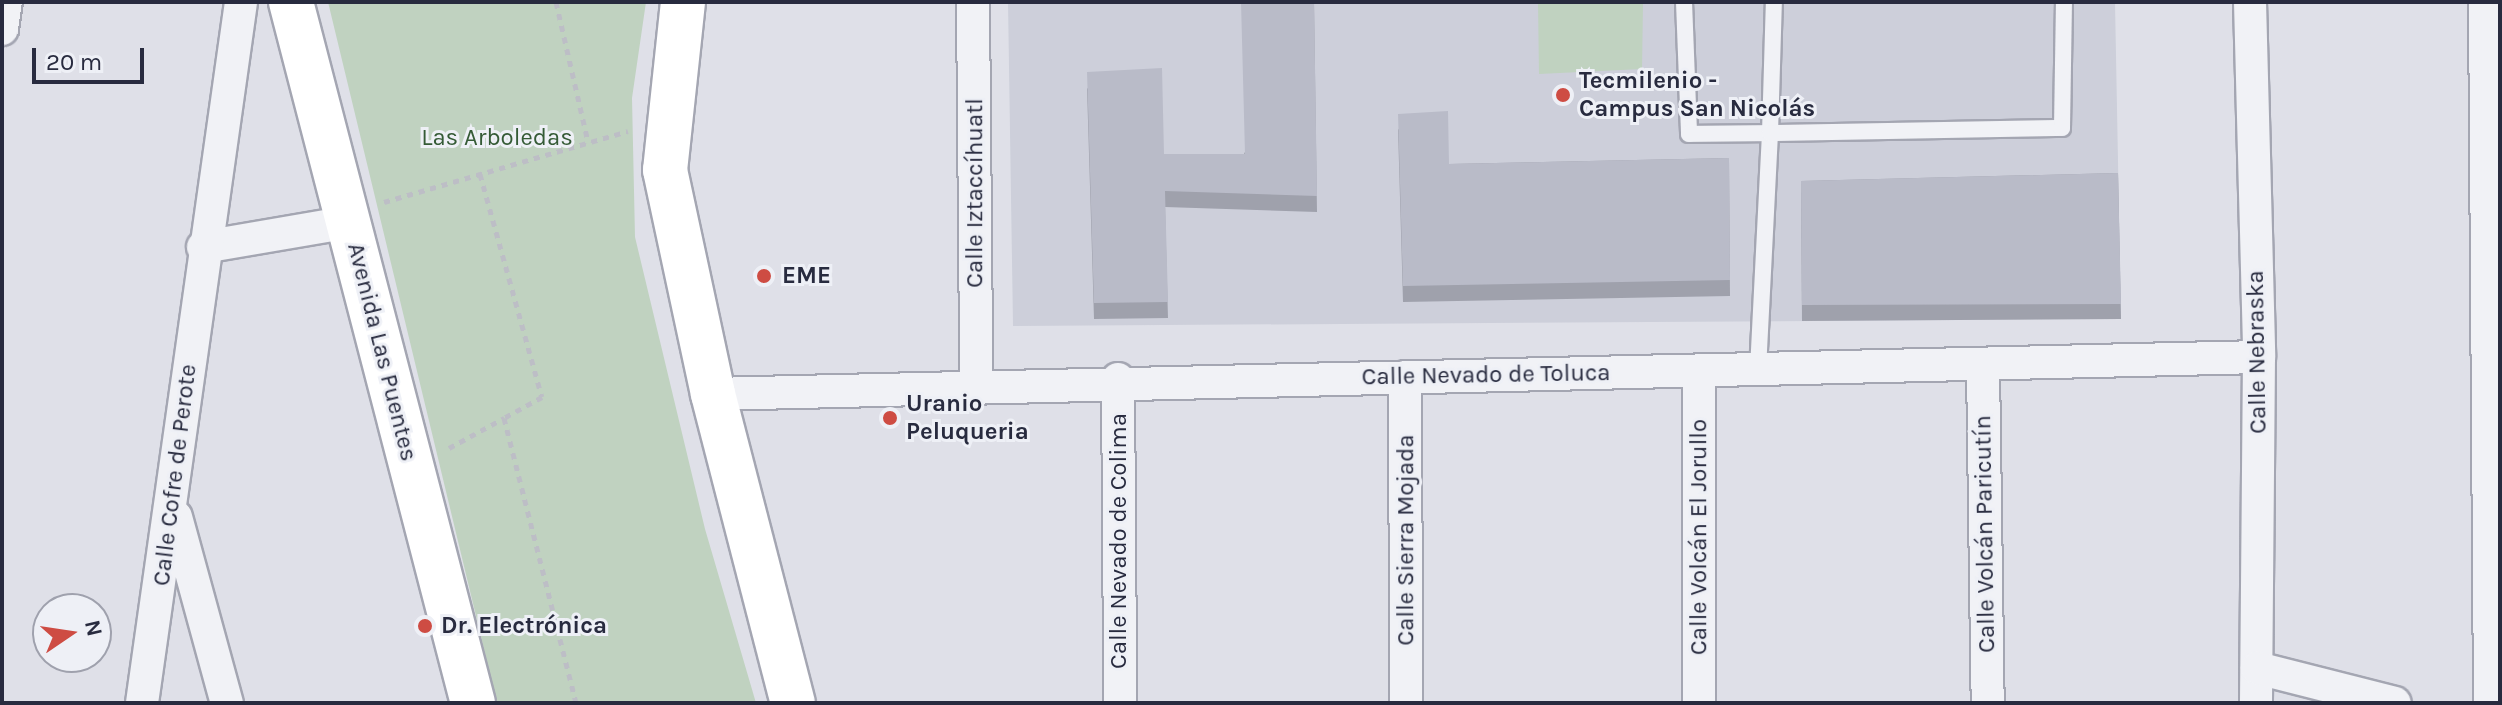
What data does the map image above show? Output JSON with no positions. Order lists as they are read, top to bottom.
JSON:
{
  "streets": {
    "street": [
      "Calle Iztaccíhuatl",
      "Avenida Las Puentes",
      "Calle Nebraska",
      "Calle Nevado de Toluca",
      "Calle Cofre de Perote",
      "Calle Volcán Paricutín",
      "Calle Volcán El Jorullo",
      "Calle Sierra Mojada",
      "Calle Nevado de Colima"
    ]
  },
  "crossings": [
    ["Calle Iztaccíhuatl", "Calle Nevado de Toluca"],
    ["Calle Nebraska", "Calle Nevado de Toluca"],
    ["Calle Nevado de Toluca", "Calle Volcán Paricutín"],
    ["Calle Nevado de Toluca", "Calle Volcán El Jorullo"],
    ["Calle Nevado de Toluca", "Calle Sierra Mojada"],
    ["Calle Nevado de Toluca", "Calle Nevado de Colima"]
  ],
  "parks": ["Las Arboledas"],
  "places": [
    "Tecmilenio - Campus San Nicolás",
    "EME",
    "Uranio Peluqueria",
    "Dr. Electrónica"
  ],
  "scale_bar": "20 m",
  "north": "right"
}
